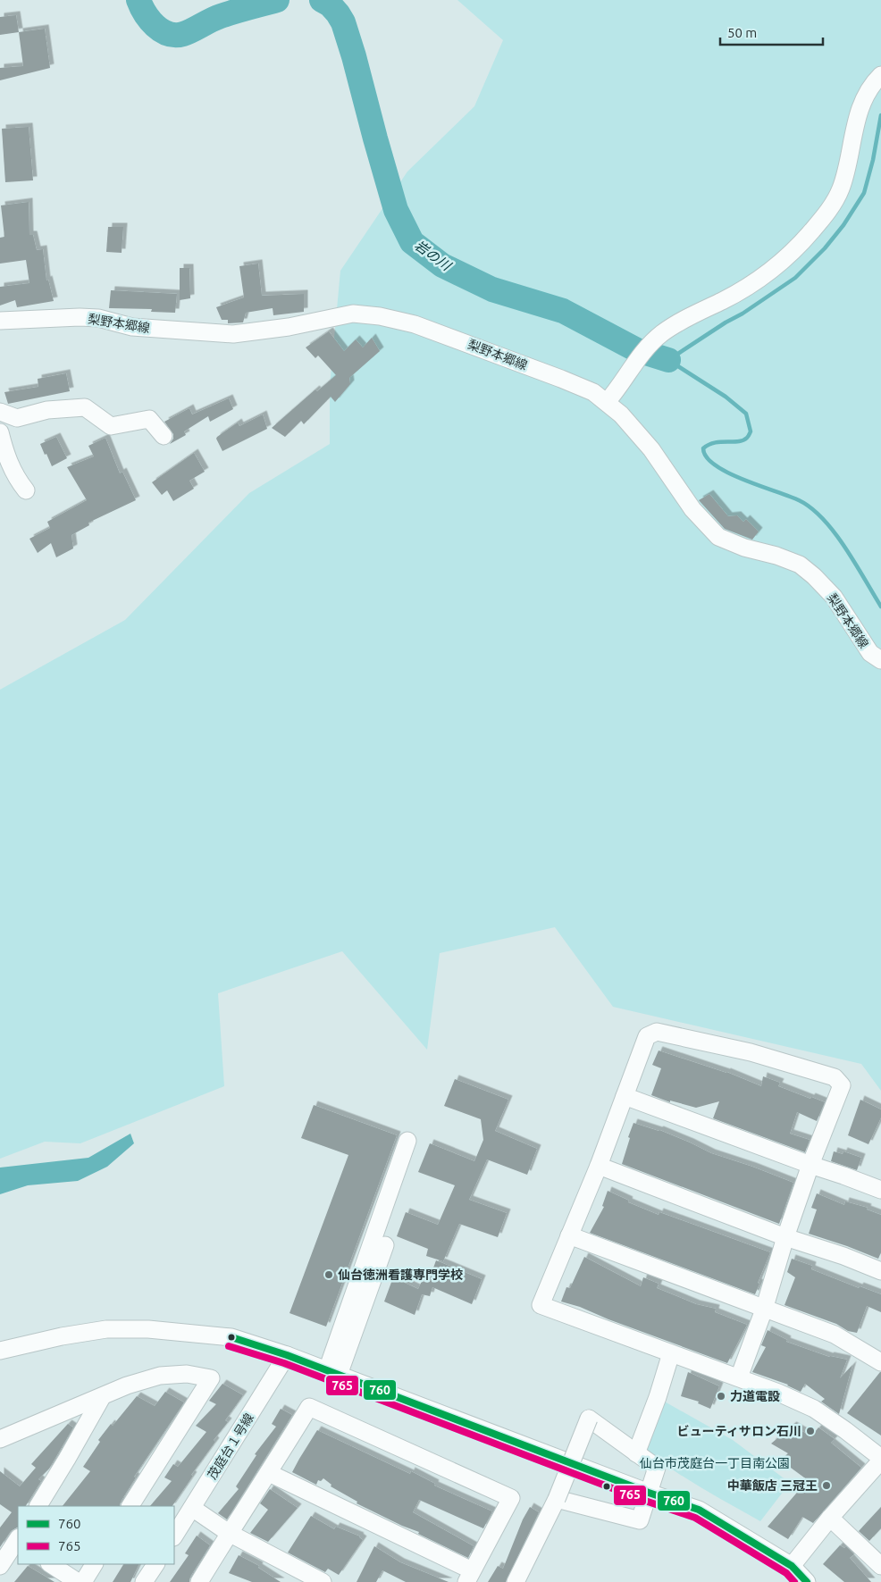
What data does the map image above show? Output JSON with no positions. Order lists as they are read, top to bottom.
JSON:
{
  "streets": {
    "street": ["梨野本郷線", "茂庭台１号線"]
  },
  "water": ["岩の川"],
  "parks": ["仙台市茂庭台一丁目南公園"],
  "places": [
    "仙台徳洲看護専門学校",
    "力道電設",
    "ビューティサロン石川",
    "中華飯店 三冠王"
  ],
  "lines": ["transit line 760", "transit line 765"],
  "legend": ["760", "765"],
  "scale_bar": "50 m"
}
